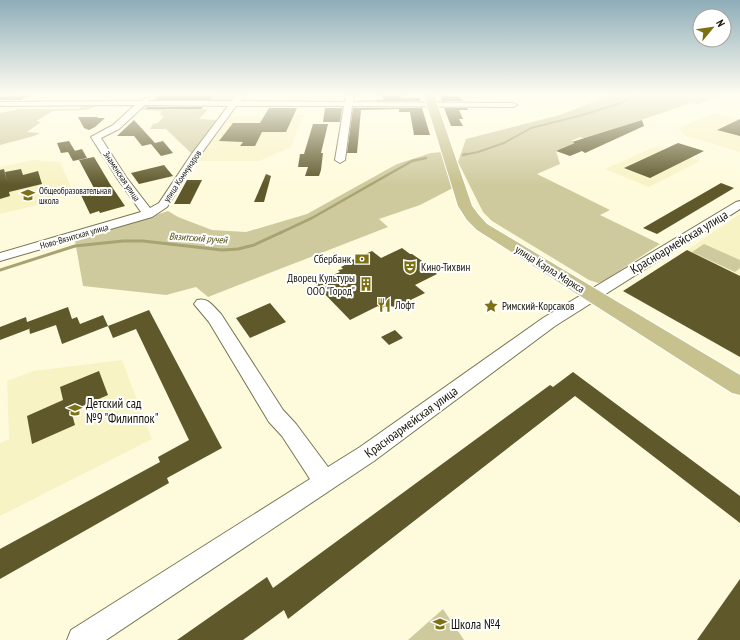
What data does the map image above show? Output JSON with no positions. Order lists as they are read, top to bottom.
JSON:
{
  "streets": {
    "main road": ["улица Карла Маркса"],
    "street": [
      "Знаменская улица",
      "улица Коммунаров",
      "Ново-Вязитская улица",
      "Красноармейская улица"
    ]
  },
  "crossings": [
    ["Знаменская улица", "улица Коммунаров"],
    ["Знаменская улица", "Ново-Вязитская улица"],
    ["улица Коммунаров", "Ново-Вязитская улица"],
    ["Красноармейская улица", "улица Карла Маркса"]
  ],
  "water": ["Вязитский ручей"],
  "places": {
    "school or university": ["Общеобразовательная школа", "Детский сад №9 \"Филиппок\"", "Школа №4"],
    "bank": ["Сбербанк"],
    "theatre": ["Кино-Тихвин"],
    "building": ["Дворец Культуры ООО \"Город\""],
    "restaurant": ["Лофт"],
    "place": ["Римский-Корсаков"]
  },
  "north": "top right"
}
